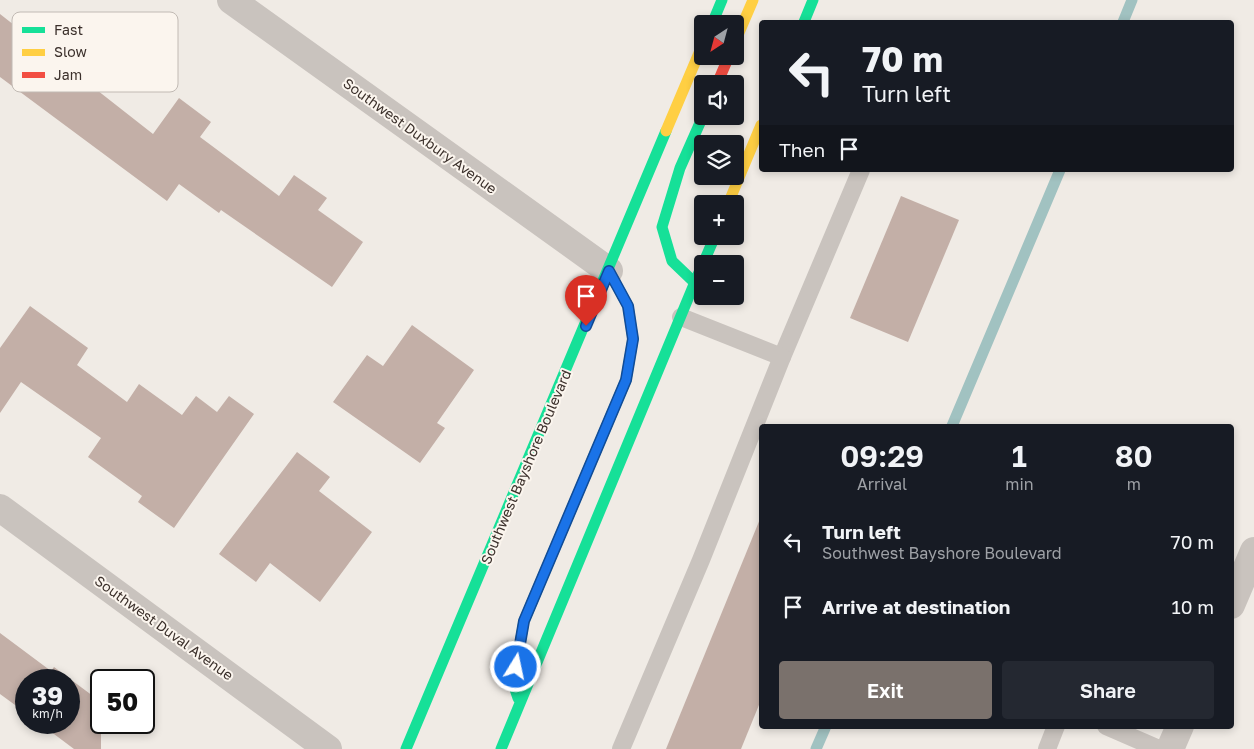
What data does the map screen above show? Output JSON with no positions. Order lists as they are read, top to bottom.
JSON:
{
  "streets": {
    "main road": ["Southwest Bayshore Boulevard"],
    "street": ["Southwest Duxbury Avenue", "Southwest Duval Avenue"]
  },
  "crossings": [
    ["Southwest Duxbury Avenue", "Southwest Bayshore Boulevard"]
  ],
  "legend": ["Fast", "Slow", "Jam"],
  "north": "bottom left",
  "page": {
    "map_buttons": ["+", "−"],
    "turn": ["70 m", "Turn left"],
    "then": "Then",
    "eta": [
      "09:29",
      "Arrival",
      "1",
      "min",
      "80",
      "m"
    ],
    "list": [
      {
        "name": "Turn left",
        "note": "Southwest Bayshore Boulevard",
        "value": "70 m"
      },
      {
        "name": "Arrive at destination",
        "value": "10 m"
      }
    ],
    "buttons": ["Exit", "Share"],
    "speed": "39 km/h",
    "limit": "50"
  }
}
